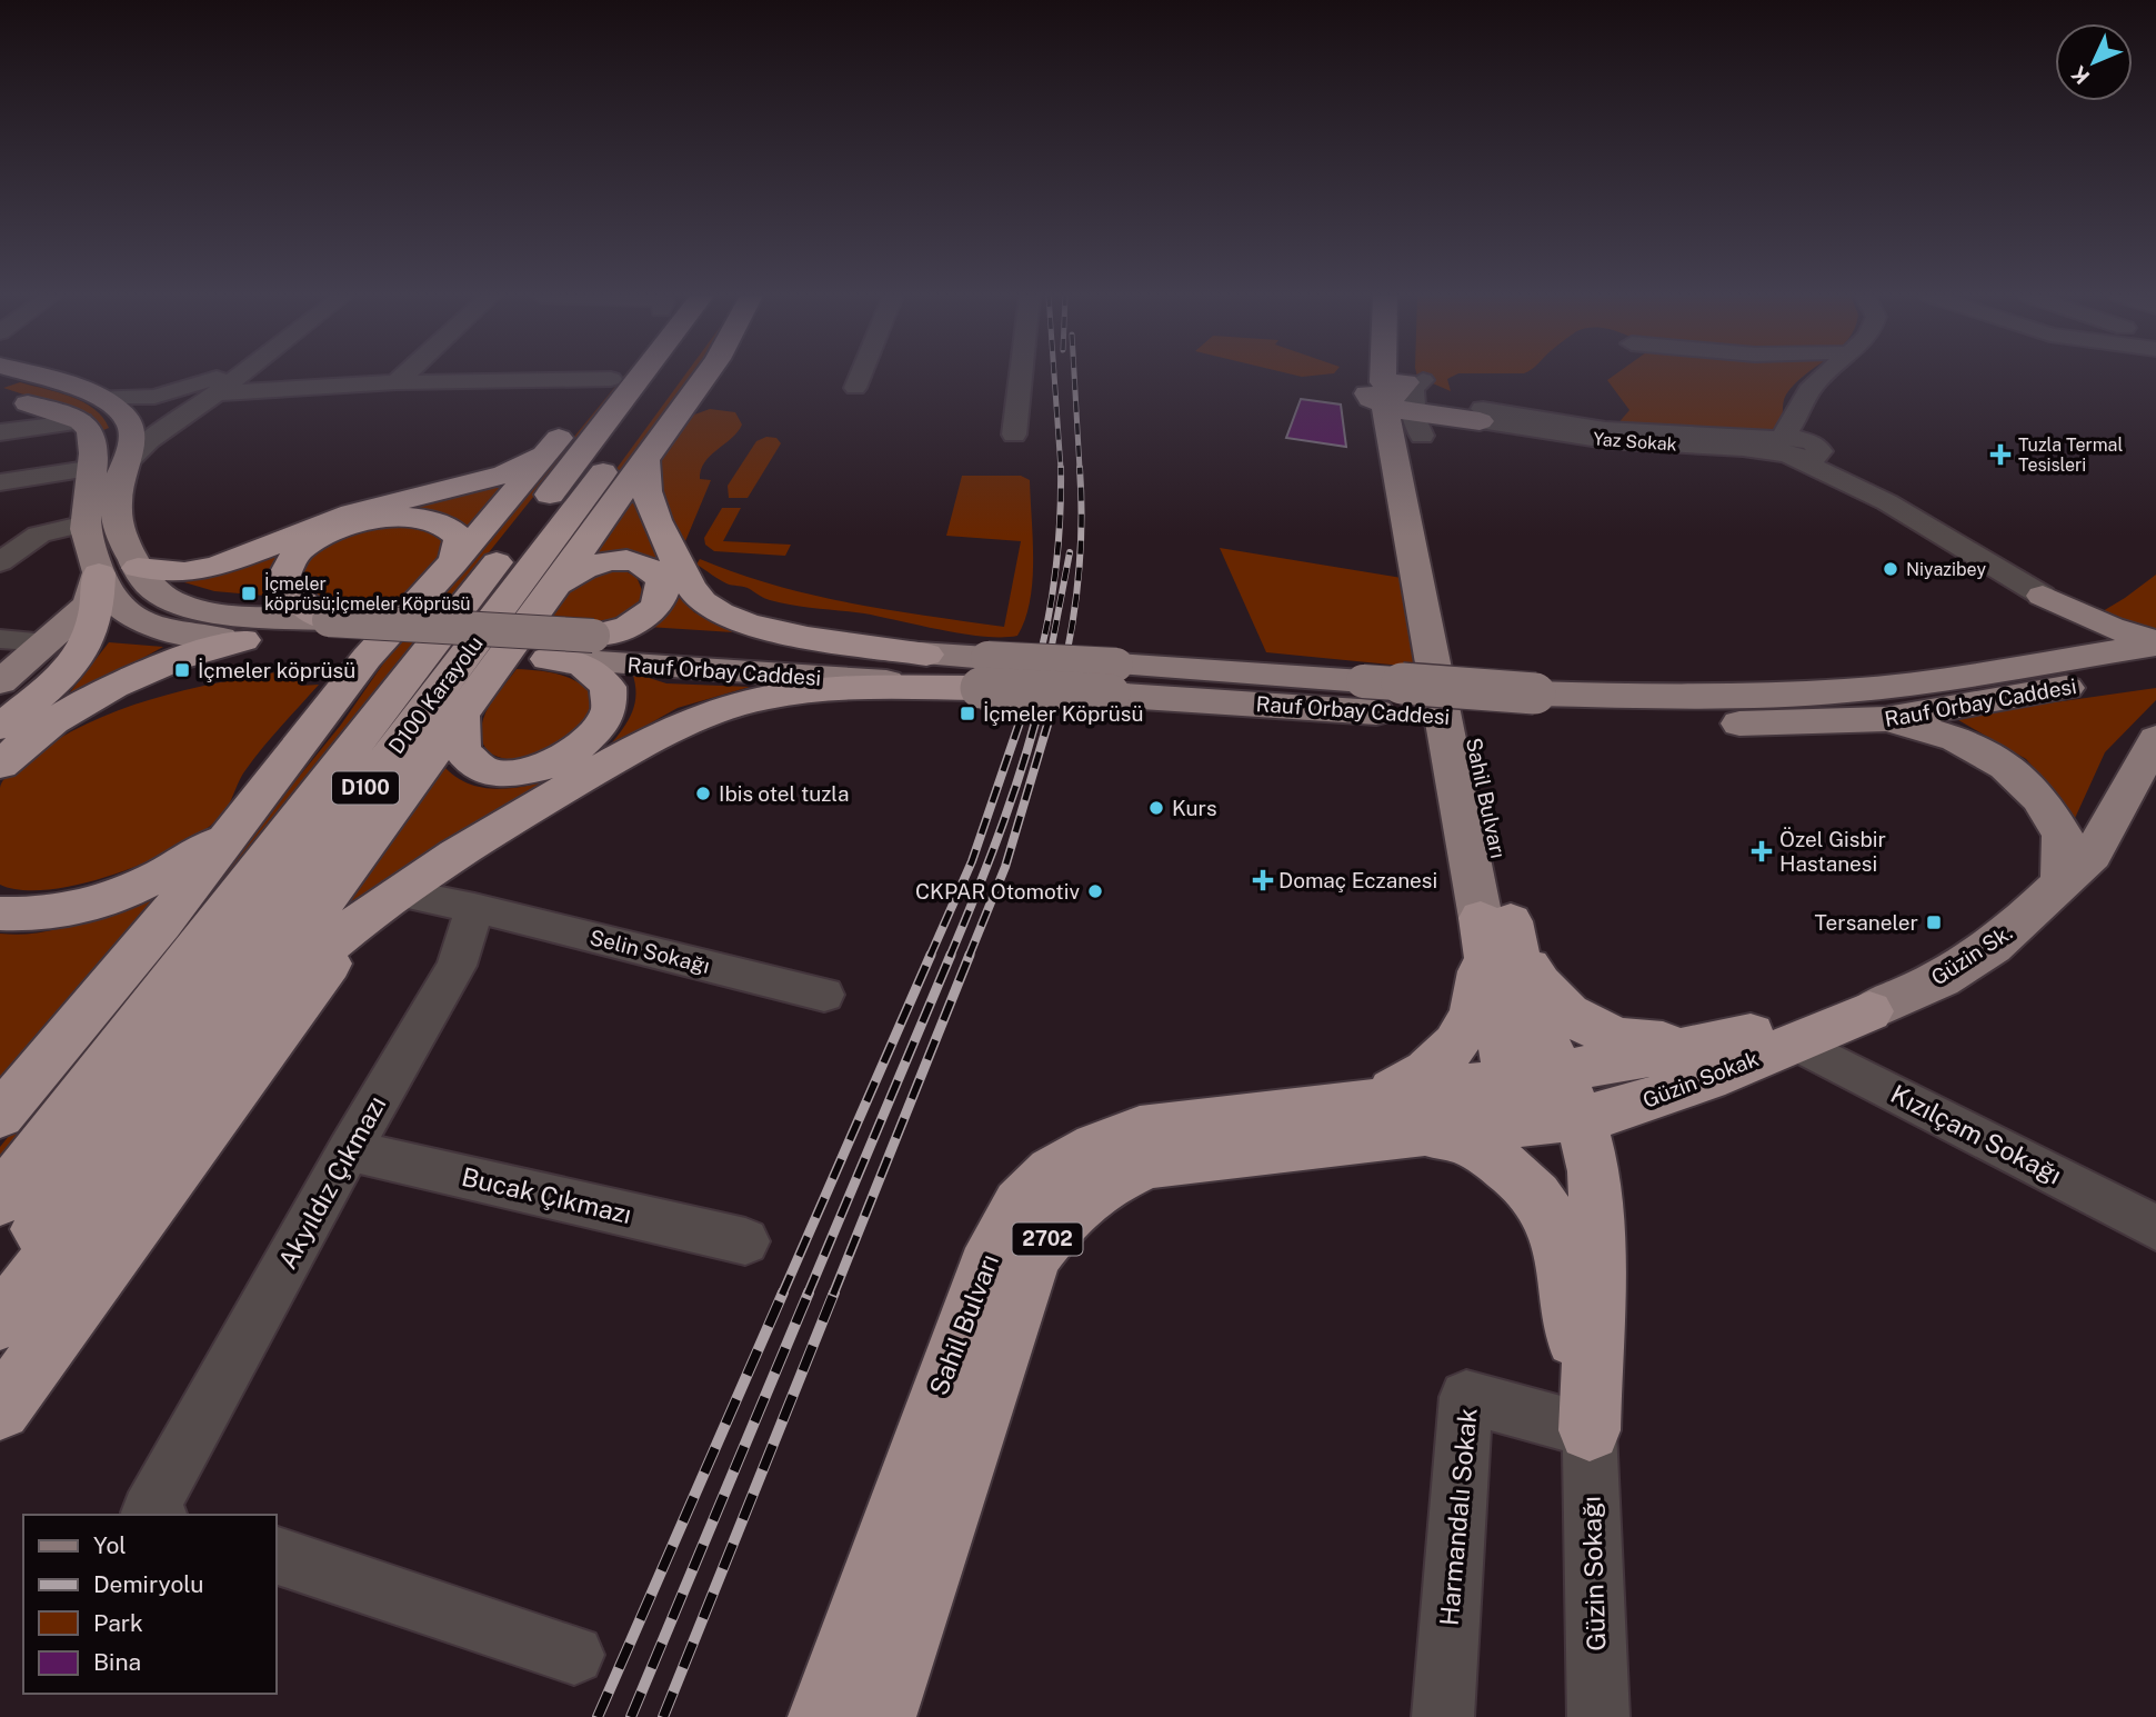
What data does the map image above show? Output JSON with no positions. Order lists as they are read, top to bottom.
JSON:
{
  "streets": {
    "highway": [
      "D100 Karayolu",
      "D100",
      "Sahil Bulvarı",
      "Güzin Sokak",
      "2702"
    ],
    "main road": ["Rauf Orbay Caddesi", "Güzin Sk."],
    "street": [
      "Yaz Sokak",
      "Selin Sokağı",
      "Kızılçam Sokağı",
      "Akyıldız Çıkmazı",
      "Bucak Çıkmazı",
      "Harmandalı Sokak",
      "Güzin Sokağı"
    ]
  },
  "crossings": [
    ["Sahil Bulvarı", "Güzin Sokak"],
    ["Selin Sokağı", "Akyıldız Çıkmazı"],
    ["Güzin Sk.", "Güzin Sokak"],
    ["Güzin Sokak", "Kızılçam Sokağı"],
    ["Akyıldız Çıkmazı", "Bucak Çıkmazı"],
    ["Harmandalı Sokak", "Güzin Sokağı"]
  ],
  "places": {
    "health": ["Tuzla Termal Tesisleri", "Özel Gisbir Hastanesi", "Domaç Eczanesi"],
    "other": [
      "Niyazibey",
      "Ibis otel tuzla",
      "Kurs",
      "CKPAR Otomotiv"
    ],
    "transit": [
      "İçmeler köprüsü;İçmeler Köprüsü",
      "İçmeler köprüsü",
      "İçmeler Köprüsü",
      "Tersaneler"
    ]
  },
  "legend": [
    "Yol",
    "Demiryolu",
    "Park",
    "Bina"
  ],
  "north": "bottom left"
}
